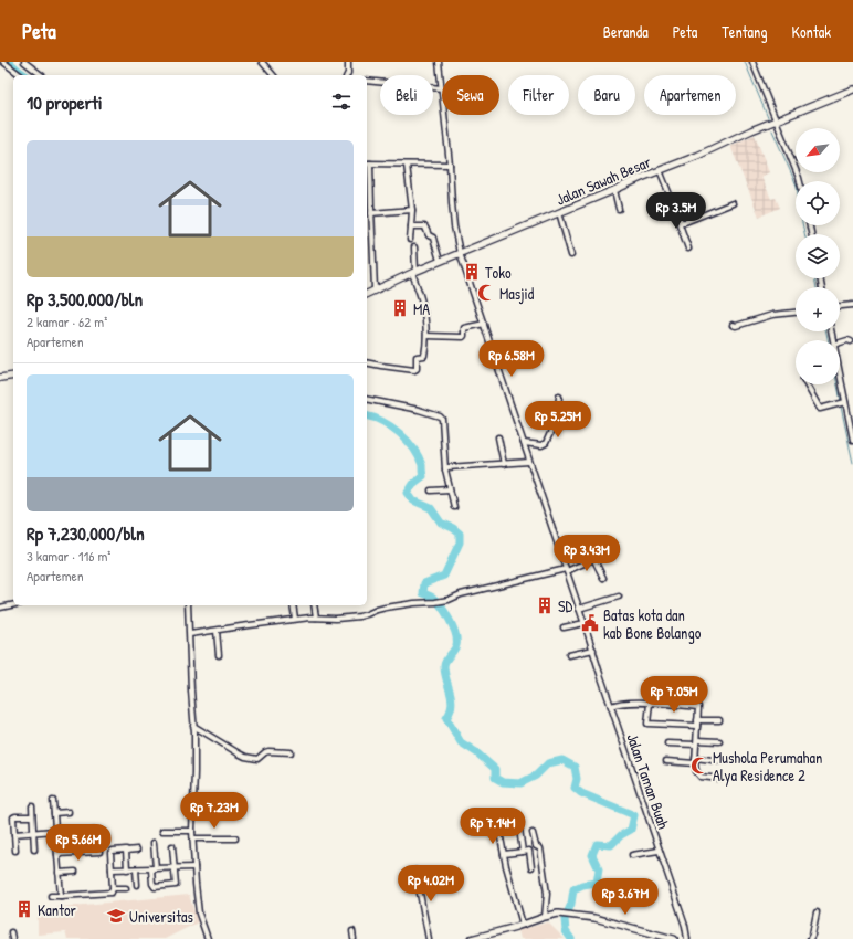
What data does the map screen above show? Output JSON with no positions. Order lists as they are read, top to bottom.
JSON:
{
  "streets": {
    "main road": ["Jalan Sawah Besar"],
    "street": ["Jalan Taman Buah"]
  },
  "crossings": [
    ["Jalan Sawah Besar", "Jalan Taman Buah"]
  ],
  "places": {
    "building": [
      "Toko",
      "MA",
      "SD",
      "Kantor"
    ],
    "mosque": ["Masjid", "Mushola Perumahan Alya Residence 2"],
    "public building": ["Batas kota dan kab Bone Bolango"],
    "school or university": ["Universitas"]
  },
  "north": "bottom left",
  "page": {
    "header": "Peta",
    "nav": [
      "Beranda",
      "Peta",
      "Tentang",
      "Kontak"
    ],
    "chip": [
      "Beli",
      "Sewa",
      "Filter",
      "Baru",
      "Apartemen"
    ],
    "heading": "10 properti",
    "map_buttons": ["+", "−"],
    "list": [
      {
        "name": "Rp 3,500,000/bln",
        "note": "2 kamar · 62 m² · Apartemen"
      },
      {
        "name": "Rp 7,230,000/bln",
        "note": "3 kamar · 116 m² · Apartemen"
      }
    ],
    "price": [
      "Rp 3.5M",
      "Rp 6.58M",
      "Rp 5.25M",
      "Rp 3.43M",
      "Rp 7.05M",
      "Rp 7.23M",
      "Rp 7.14M",
      "Rp 5.66M",
      "Rp 4.02M",
      "Rp 3.67M"
    ]
  }
}
